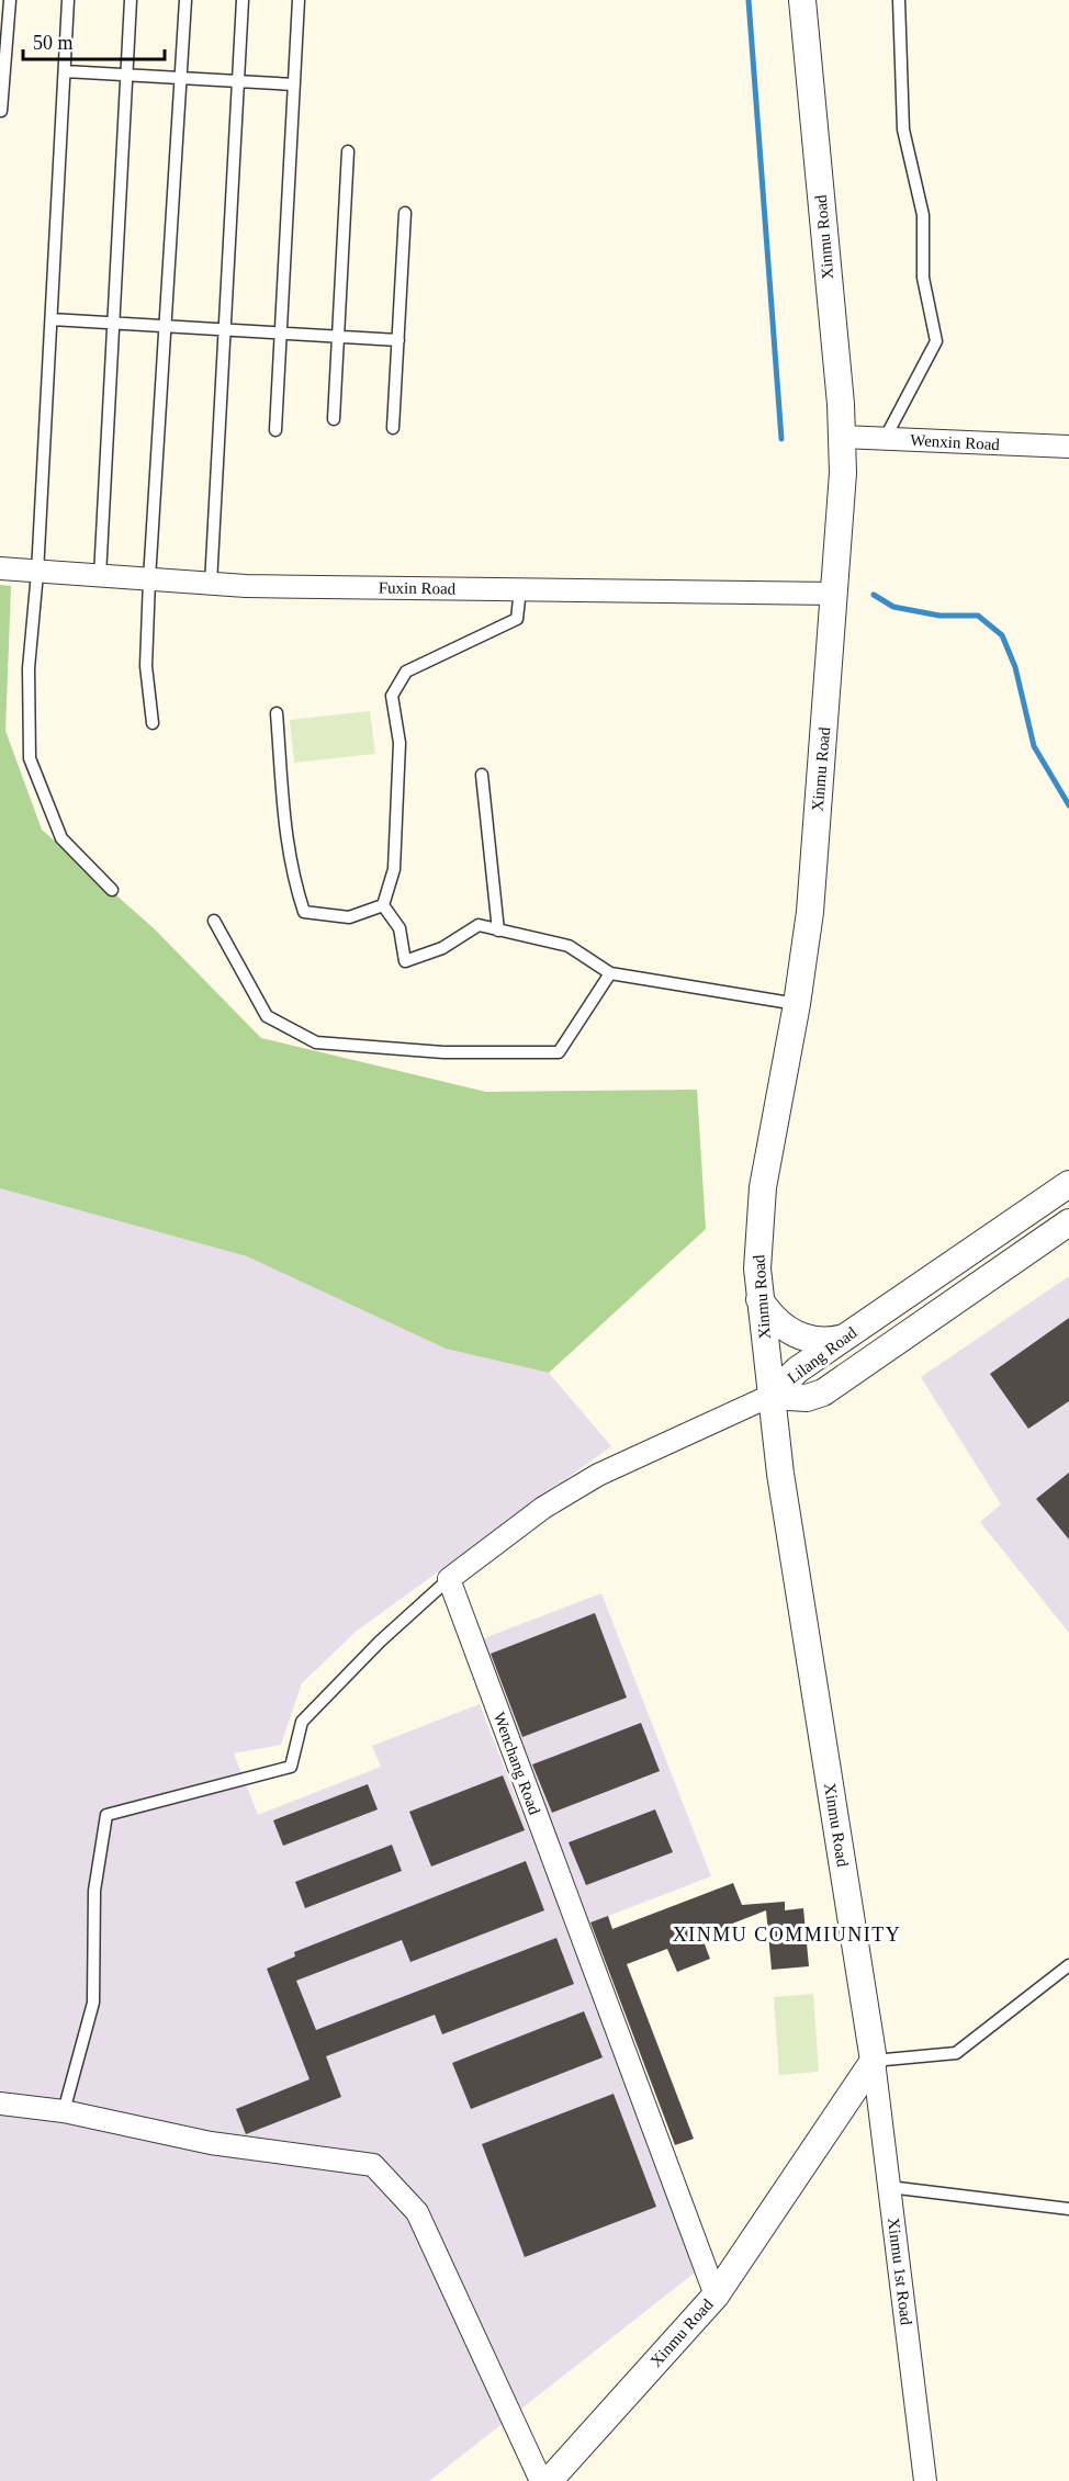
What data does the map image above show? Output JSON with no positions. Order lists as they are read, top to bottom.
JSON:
{
  "streets": {
    "street": [
      "Xinmu Road",
      "Wenxin Road",
      "Fuxin Road",
      "Lilang Road",
      "Wenchang Road",
      "Xinmu 1st Road"
    ]
  },
  "crossings": [
    ["Xinmu Road", "Wenxin Road"],
    ["Xinmu Road", "Fuxin Road"],
    ["Xinmu Road", "Lilang Road"],
    ["Xinmu Road", "Wenchang Road"],
    ["Xinmu Road", "Xinmu 1st Road"]
  ],
  "districts": ["XINMU COMMIUNITY"],
  "scale_bar": "50 m"
}
